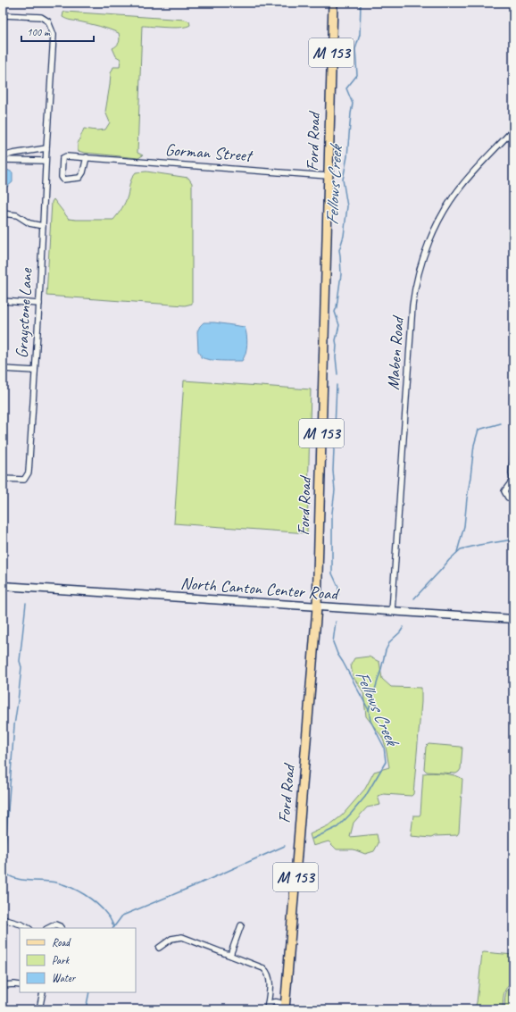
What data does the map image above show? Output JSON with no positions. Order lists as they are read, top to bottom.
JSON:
{
  "streets": {
    "main road": ["M 153", "Ford Road", "North Canton Center Road"],
    "street": ["Gorman Street", "Graystone Lane", "Maben Road"]
  },
  "crossings": [
    ["Ford Road", "Gorman Street"],
    ["Ford Road", "North Canton Center Road"],
    ["Maben Road", "North Canton Center Road"]
  ],
  "water": ["Fellows Creek"],
  "legend": ["Road", "Park", "Water"],
  "scale_bar": "100 m"
}
